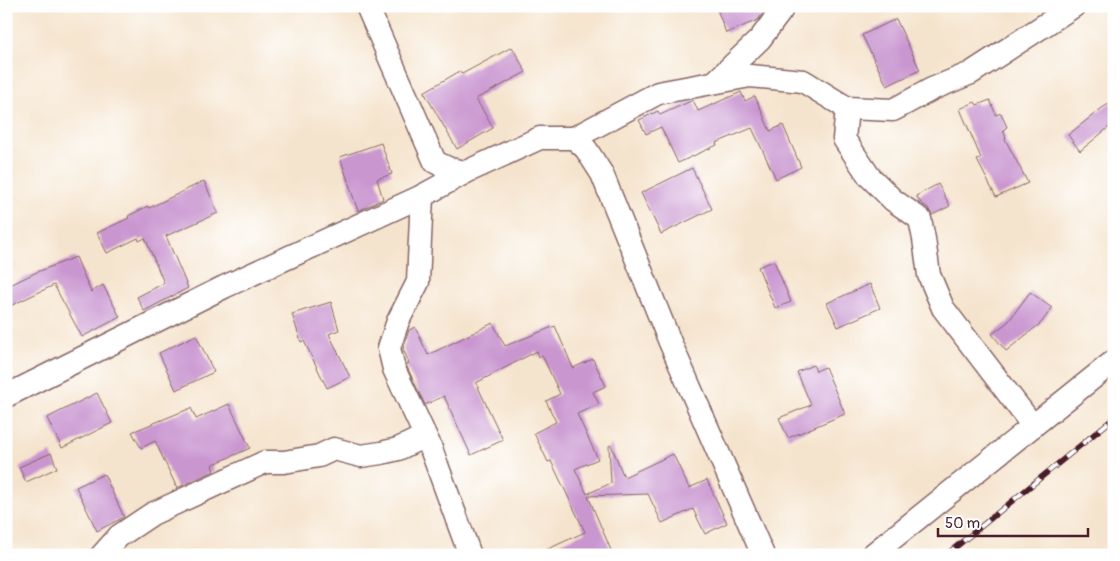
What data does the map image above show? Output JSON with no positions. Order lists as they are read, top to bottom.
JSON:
{
  "scale_bar": "50 m"
}
